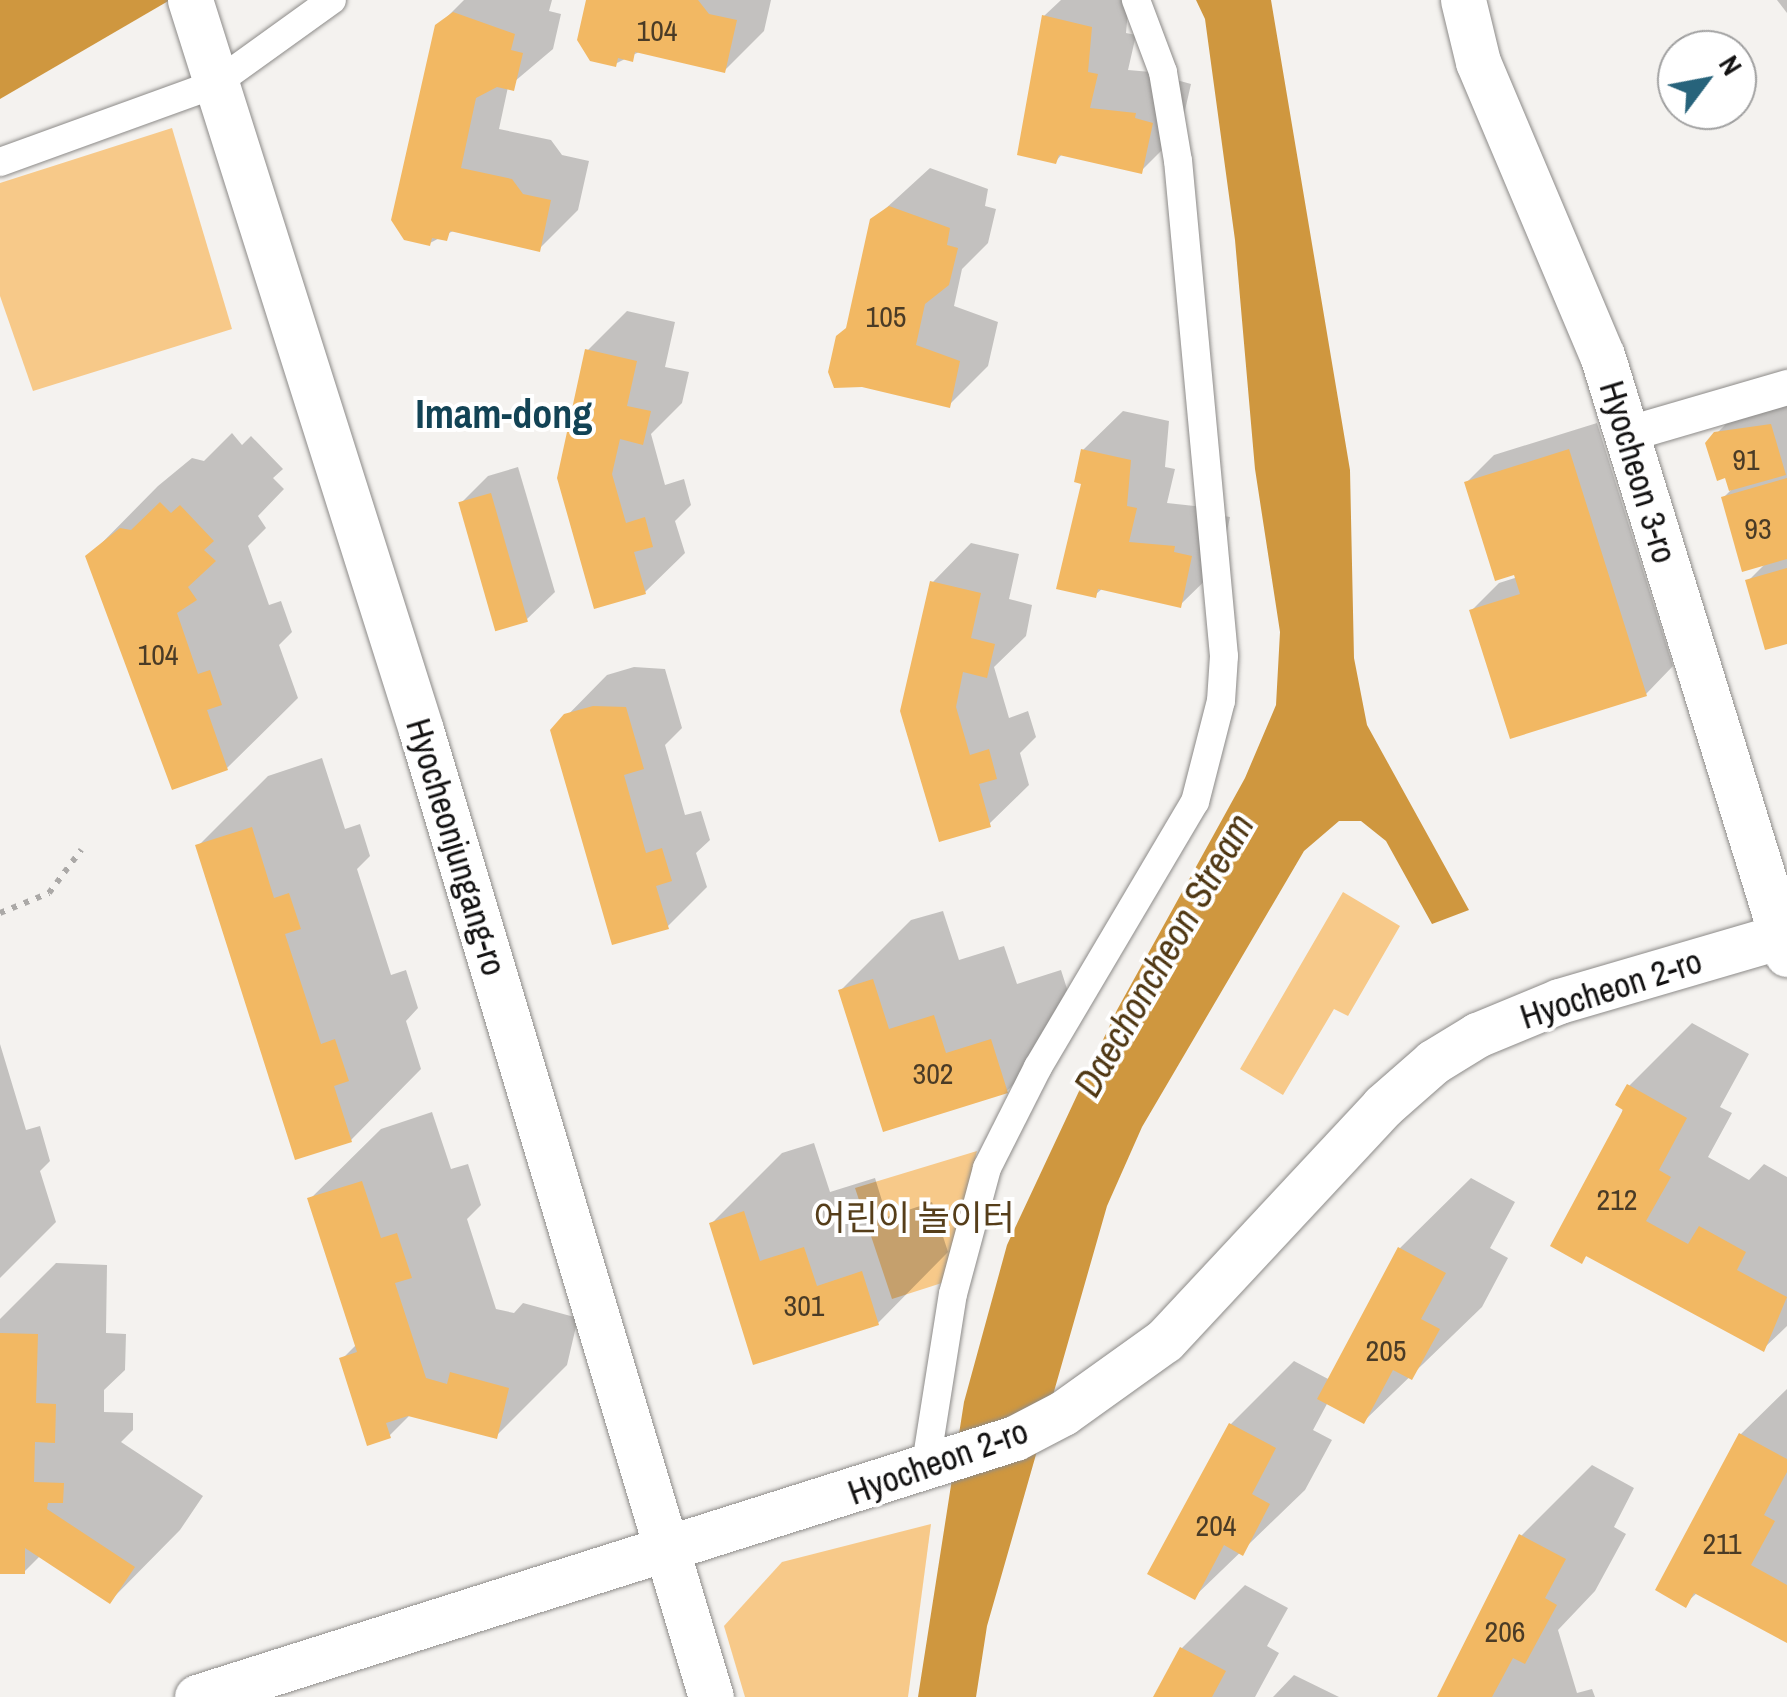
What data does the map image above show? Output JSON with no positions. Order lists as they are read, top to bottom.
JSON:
{
  "streets": {
    "street": ["Hyocheon 3-ro", "Hyocheonjungang-ro", "Hyocheon 2-ro"]
  },
  "crossings": [
    ["Hyocheon 3-ro", "Hyocheon 2-ro"],
    ["Hyocheonjungang-ro", "Hyocheon 2-ro"]
  ],
  "districts": ["Imam-dong"],
  "water": ["Daechoncheon Stream"],
  "parks": ["어린이 놀이터"],
  "house_numbers": [
    "104",
    "105",
    "91",
    "93",
    "104",
    "302",
    "212",
    "301",
    "205",
    "204",
    "211",
    "206"
  ],
  "north": "top right"
}
